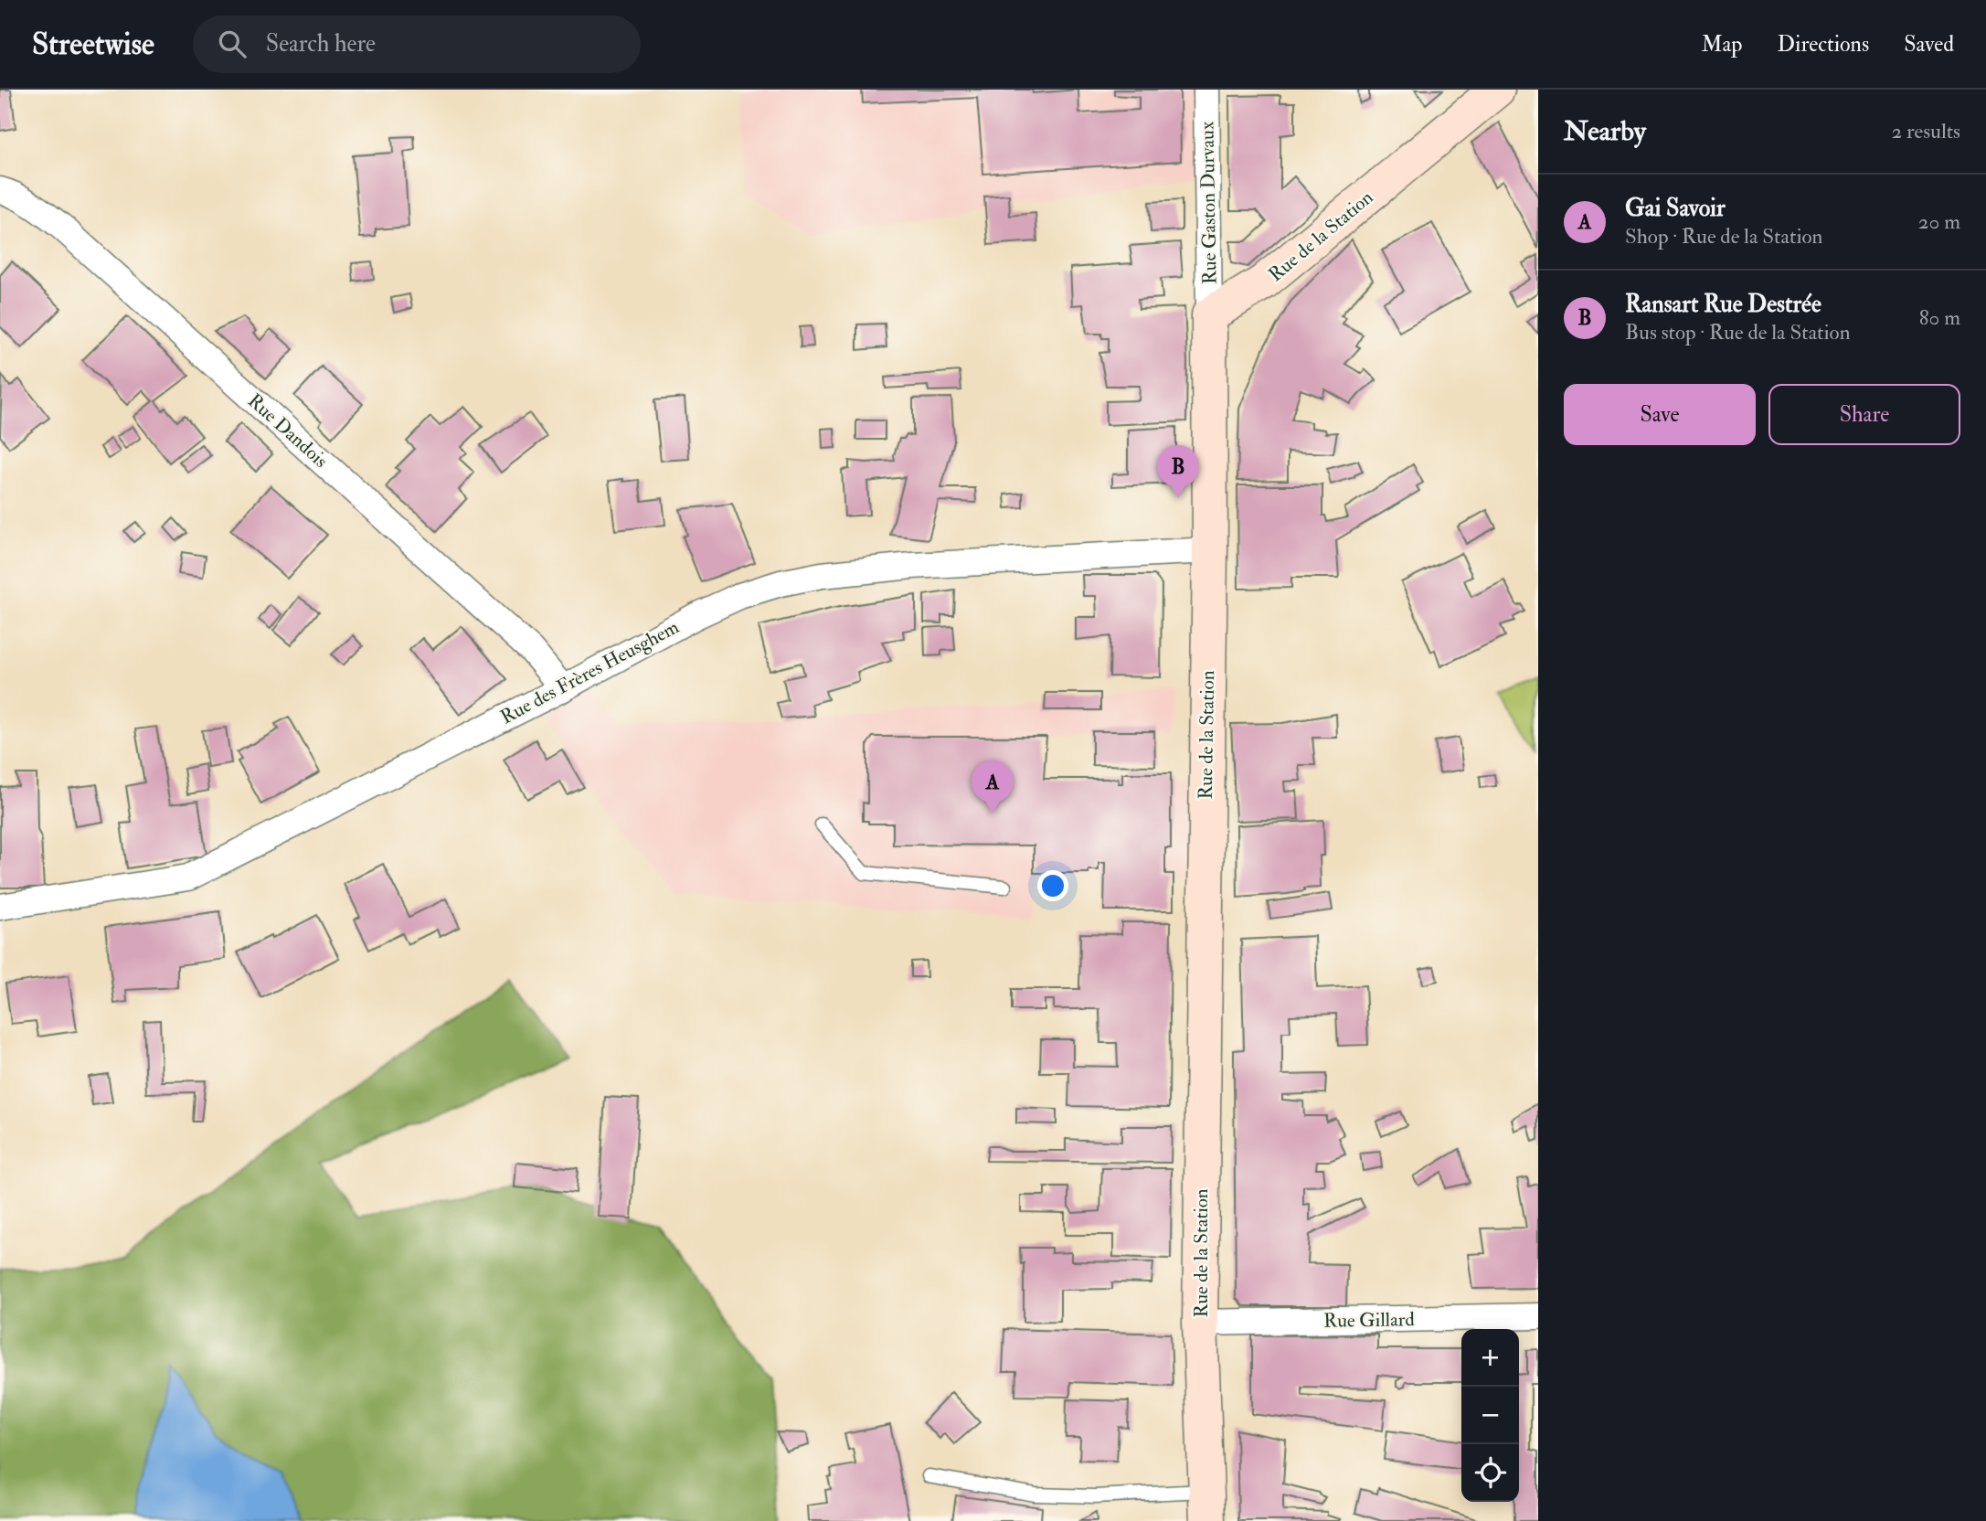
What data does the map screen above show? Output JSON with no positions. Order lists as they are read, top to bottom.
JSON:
{
  "streets": {
    "street": [
      "Rue Gaston Durvaux",
      "Rue de la Station",
      "Rue Dandois",
      "Rue des Frères Heusghem",
      "Rue Gillard"
    ]
  },
  "crossings": [
    ["Rue Gaston Durvaux", "Rue de la Station"],
    ["Rue de la Station", "Rue des Frères Heusghem"],
    ["Rue de la Station", "Rue Gillard"],
    ["Rue Dandois", "Rue des Frères Heusghem"]
  ],
  "page": {
    "header": "Streetwise",
    "search": "Search here",
    "nav": ["Map", "Directions", "Saved"],
    "heading": ["Nearby", "2 results"],
    "list": [
      {
        "mark": "A",
        "name": "Gai Savoir",
        "note": "Shop · Rue de la Station",
        "value": "20 m"
      },
      {
        "mark": "B",
        "name": "Ransart Rue Destrée",
        "note": "Bus stop · Rue de la Station",
        "value": "80 m"
      }
    ],
    "buttons": ["Save", "Share"],
    "pins": ["B", "A"],
    "map_buttons": ["+", "−"]
  }
}
